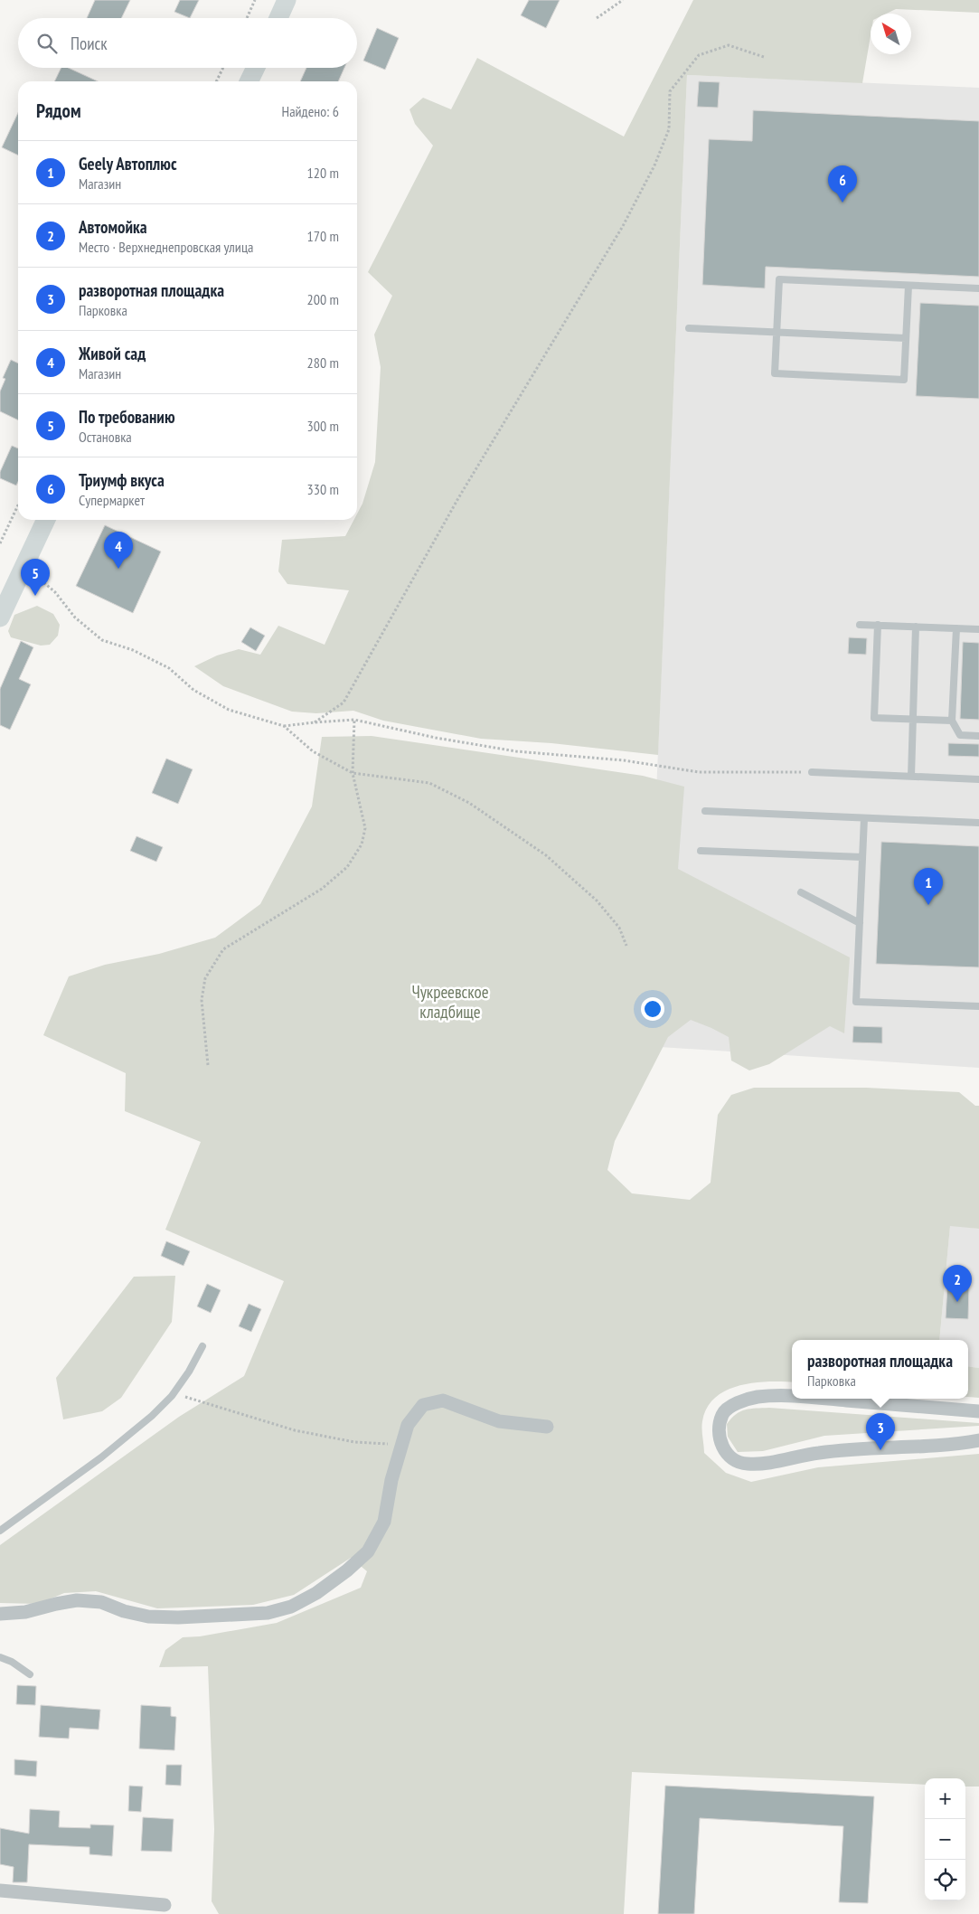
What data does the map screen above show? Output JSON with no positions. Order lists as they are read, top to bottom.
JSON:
{
  "parks": ["Чукреевское кладбище"],
  "north": "top left",
  "page": {
    "search": "Поиск",
    "heading": ["Рядом", "Найдено: 6"],
    "list": [
      {
        "mark": "1",
        "name": "Geely Автоплюс",
        "note": "Магазин",
        "value": "120 m"
      },
      {
        "mark": "2",
        "name": "Автомойка",
        "note": "Место · Верхнеднепровская улица",
        "value": "170 m"
      },
      {
        "mark": "3",
        "name": "разворотная площадка",
        "note": "Парковка",
        "value": "200 m"
      },
      {
        "mark": "4",
        "name": "Живой сад",
        "note": "Магазин",
        "value": "280 m"
      },
      {
        "mark": "5",
        "name": "По требованию",
        "note": "Остановка",
        "value": "300 m"
      },
      {
        "mark": "6",
        "name": "Триумф вкуса",
        "note": "Супермаркет",
        "value": "330 m"
      }
    ],
    "pins": [
      "6",
      "4",
      "5",
      "1",
      "2",
      "3"
    ],
    "popup": ["разворотная площадка", "Парковка"],
    "map_buttons": ["+", "−"]
  }
}
